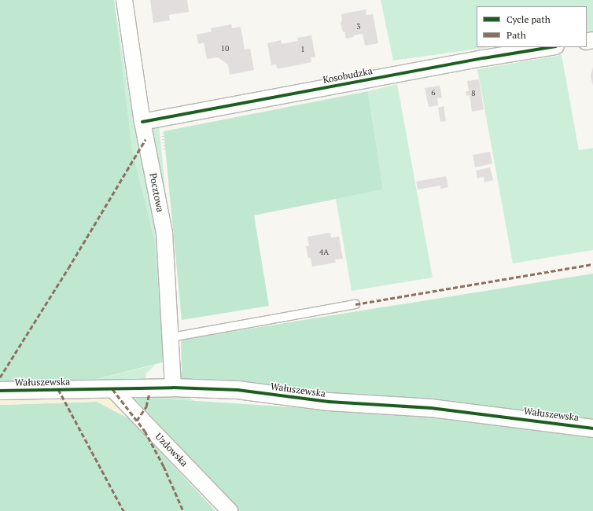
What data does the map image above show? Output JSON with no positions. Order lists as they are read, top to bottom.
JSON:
{
  "streets": {
    "street": [
      "Kosobudzka",
      "Pocztowa",
      "Wałuszewska",
      "Uzdowska"
    ]
  },
  "crossings": [
    ["Kosobudzka", "Pocztowa"],
    ["Pocztowa", "Wałuszewska"],
    ["Wałuszewska", "Uzdowska"]
  ],
  "house_numbers": [
    "3",
    "10",
    "1",
    "6",
    "8",
    "4A"
  ],
  "legend": ["Cycle path", "Path"]
}
